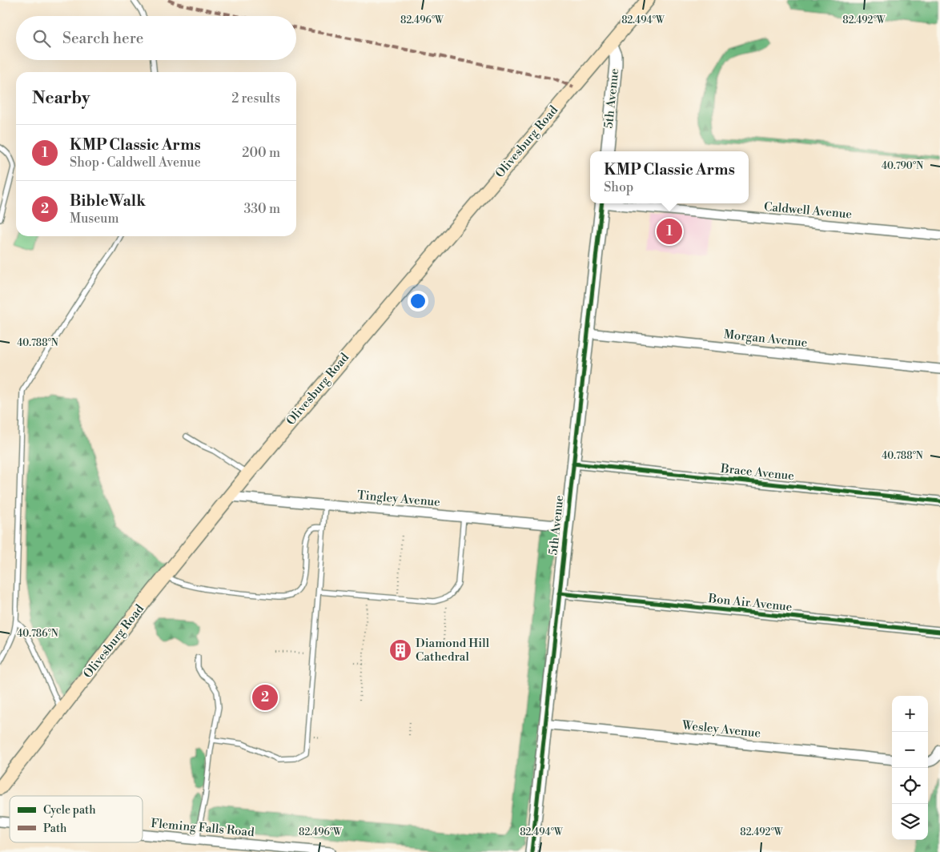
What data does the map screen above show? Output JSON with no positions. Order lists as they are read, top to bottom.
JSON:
{
  "streets": {
    "main road": ["Olivesburg Road"],
    "street": [
      "5th Avenue",
      "Caldwell Avenue",
      "Morgan Avenue",
      "Brace Avenue",
      "Tingley Avenue",
      "Bon Air Avenue",
      "Wesley Avenue",
      "Fleming Falls Road"
    ]
  },
  "crossings": [
    ["5th Avenue", "Olivesburg Road"],
    ["5th Avenue", "Morgan Avenue"],
    ["5th Avenue", "Brace Avenue"],
    ["5th Avenue", "Tingley Avenue"],
    ["5th Avenue", "Bon Air Avenue"],
    ["5th Avenue", "Wesley Avenue"],
    ["Olivesburg Road", "Tingley Avenue"]
  ],
  "places": {
    "building": ["Diamond Hill Cathedral"]
  },
  "legend": ["Cycle path", "Path"],
  "page": {
    "search": "Search here",
    "heading": ["Nearby", "2 results"],
    "list": [
      {
        "mark": "1",
        "name": "KMP Classic Arms",
        "note": "Shop · Caldwell Avenue",
        "value": "200 m"
      },
      {
        "mark": "2",
        "name": "BibleWalk",
        "note": "Museum",
        "value": "330 m"
      }
    ],
    "popup": ["KMP Classic Arms", "Shop"],
    "pins": ["1", "2"],
    "map_buttons": ["+", "−"]
  },
  "coordinates": [
    "82.496°W",
    "82.494°W",
    "82.492°W",
    "40.790°N",
    "40.788°N",
    "40.786°N"
  ]
}
